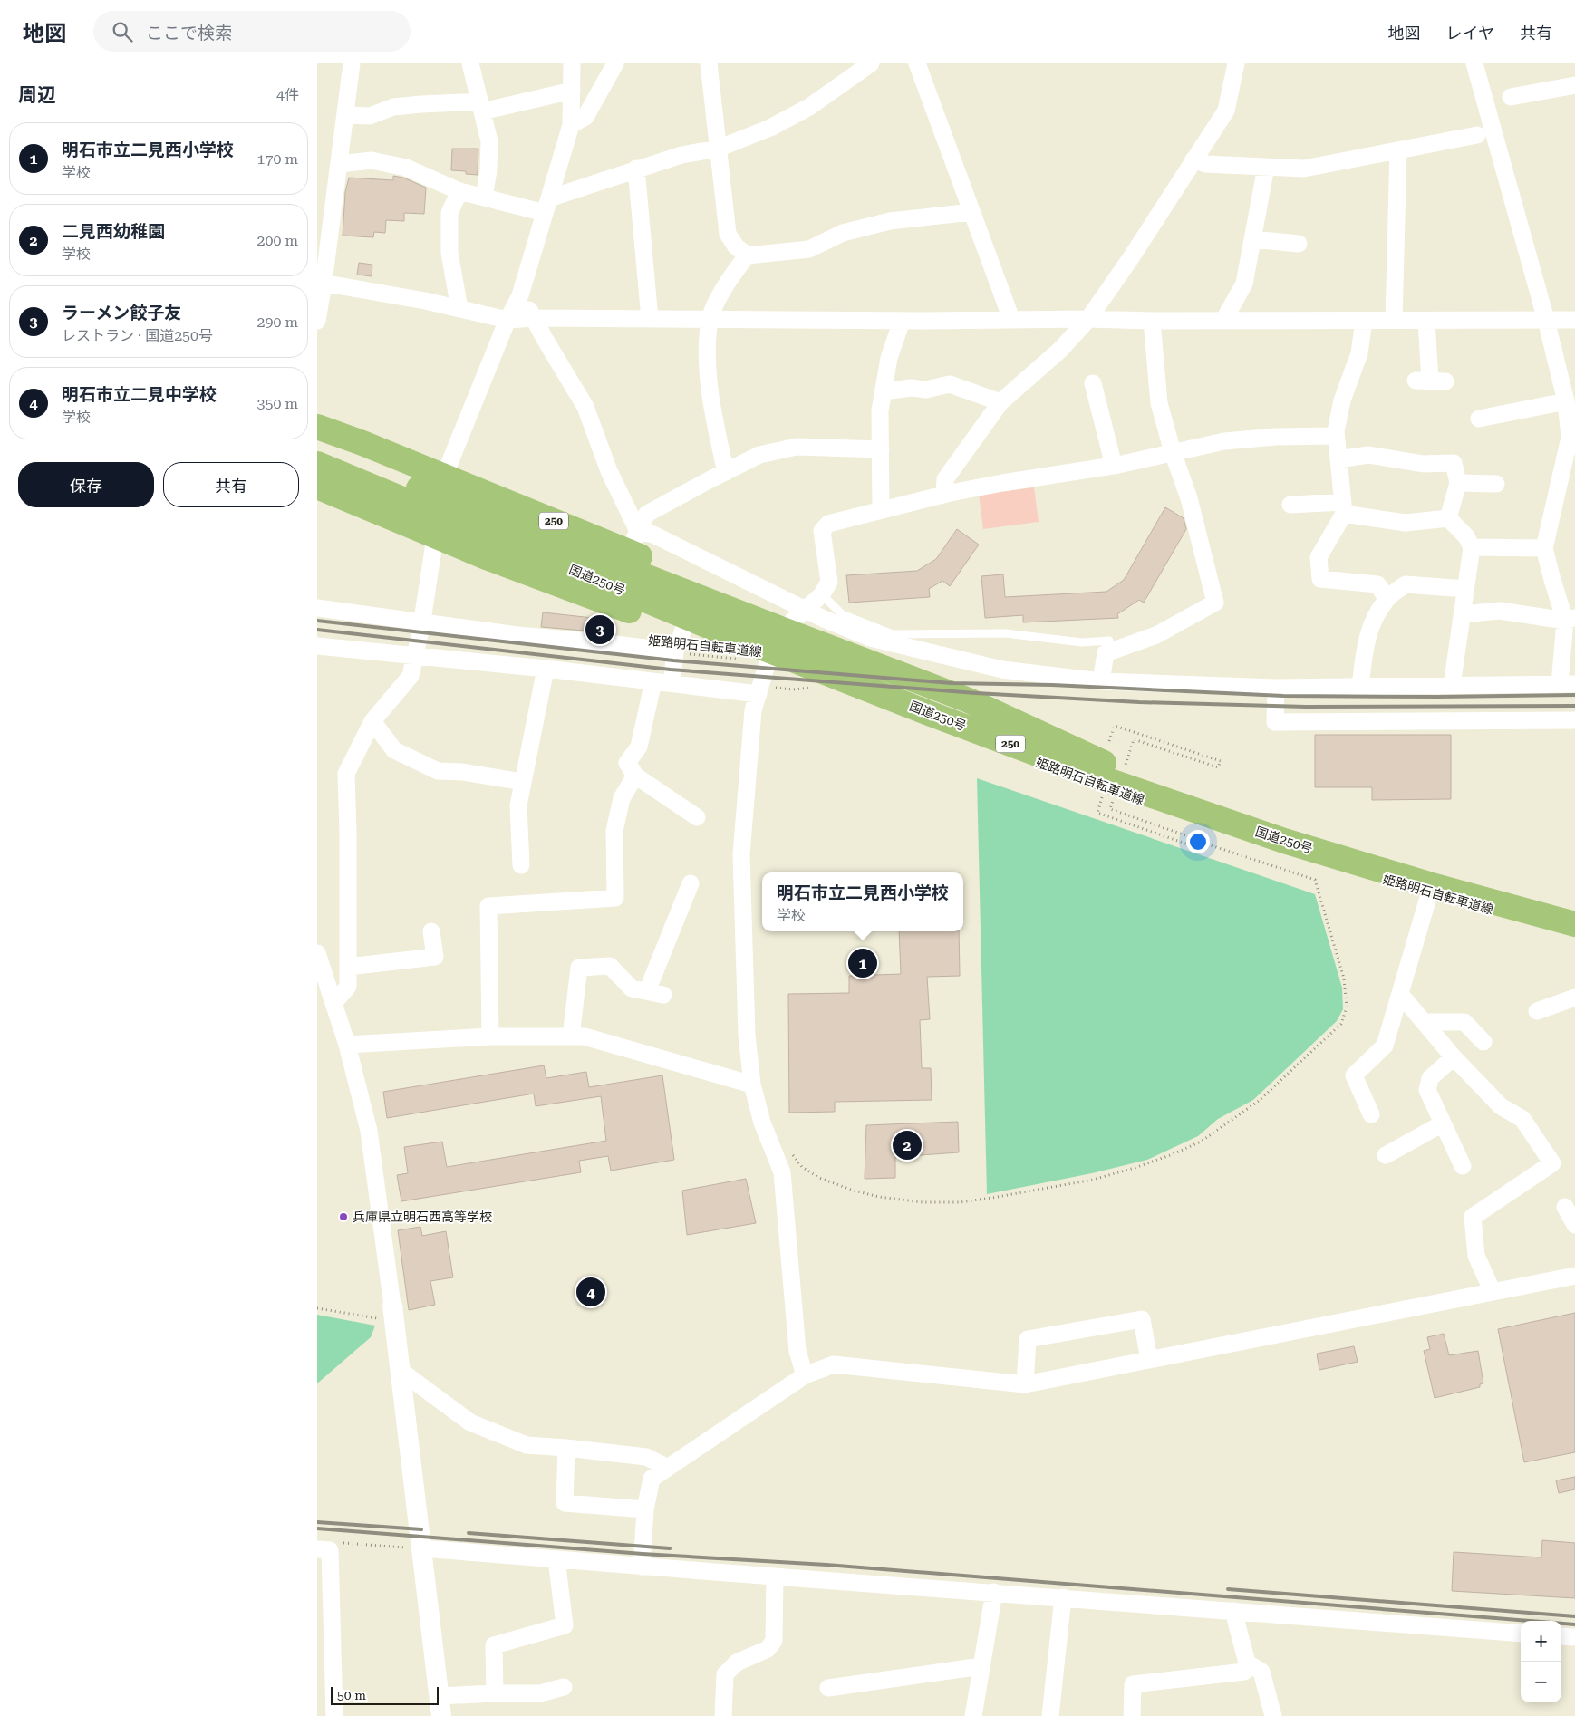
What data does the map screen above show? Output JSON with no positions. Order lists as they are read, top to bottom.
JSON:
{
  "streets": {
    "highway": ["250", "国道250号"],
    "path": ["姫路明石自転車道線"]
  },
  "crossings": [
    ["250", "国道250号"],
    ["250", "姫路明石自転車道線"],
    ["国道250号", "姫路明石自転車道線"]
  ],
  "places": ["兵庫県立明石西高等学校"],
  "scale_bar": "50 m",
  "page": {
    "header": "地図",
    "search": "ここで検索",
    "nav": ["地図", "レイヤ", "共有"],
    "heading": ["周辺", "4件"],
    "list": [
      {
        "mark": "1",
        "name": "明石市立二見西小学校",
        "note": "学校",
        "value": "170 m"
      },
      {
        "mark": "2",
        "name": "二見西幼稚園",
        "note": "学校",
        "value": "200 m"
      },
      {
        "mark": "3",
        "name": "ラーメン餃子友",
        "note": "レストラン · 国道250号",
        "value": "290 m"
      },
      {
        "mark": "4",
        "name": "明石市立二見中学校",
        "note": "学校",
        "value": "350 m"
      }
    ],
    "buttons": ["保存", "共有"],
    "pins": [
      "3",
      "1",
      "2",
      "4"
    ],
    "popup": ["明石市立二見西小学校", "学校"],
    "map_buttons": ["+", "−"],
    "scale": "50 m"
  }
}
